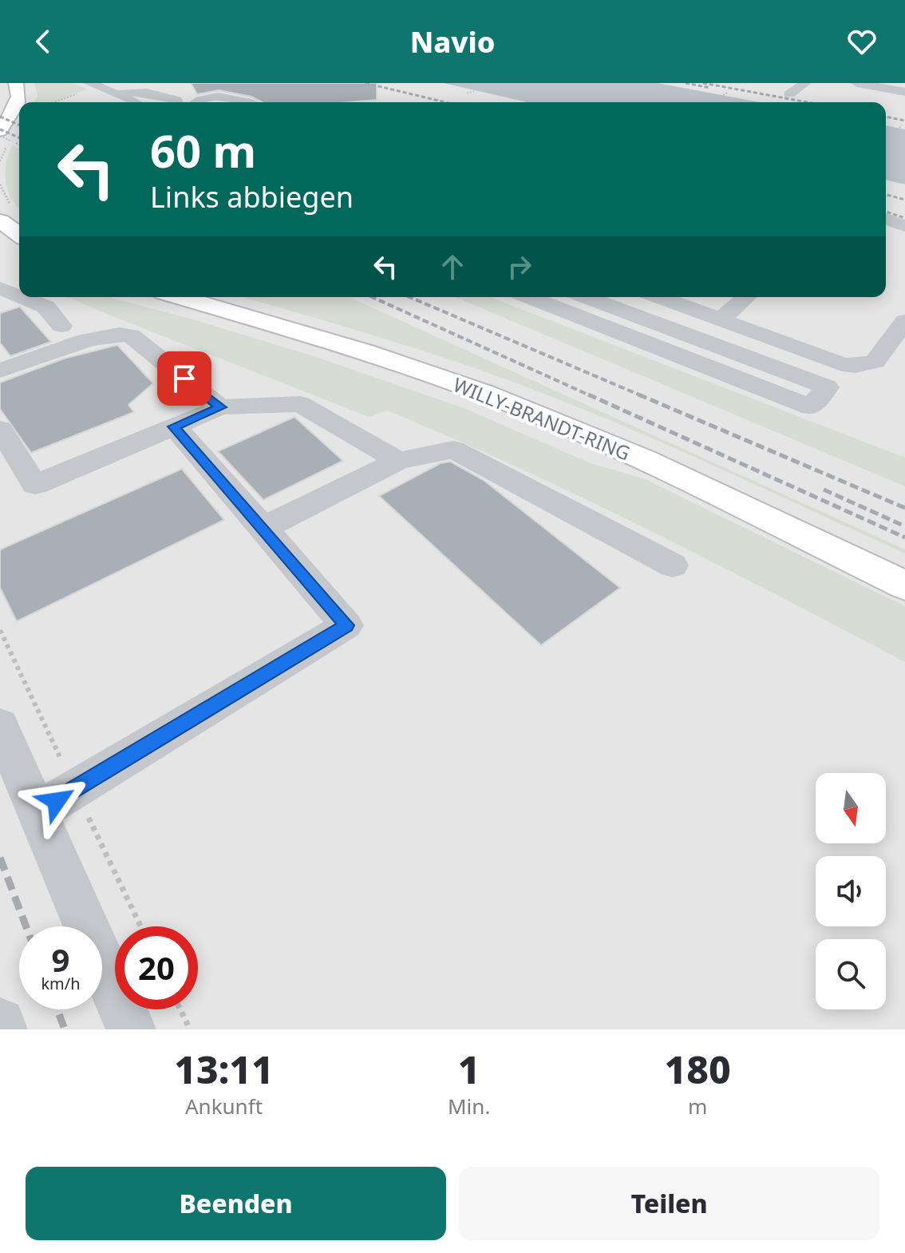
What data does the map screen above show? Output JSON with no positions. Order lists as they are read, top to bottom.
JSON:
{
  "streets": {
    "main road": ["WILLY-BRANDT-RING"]
  },
  "north": "bottom",
  "page": {
    "header": "Navio",
    "turn": ["60 m", "Links abbiegen"],
    "speed": "9 km/h",
    "limit": "20",
    "eta": [
      "13:11",
      "Ankunft",
      "1",
      "Min.",
      "180",
      "m"
    ],
    "buttons": ["Beenden", "Teilen"]
  }
}
